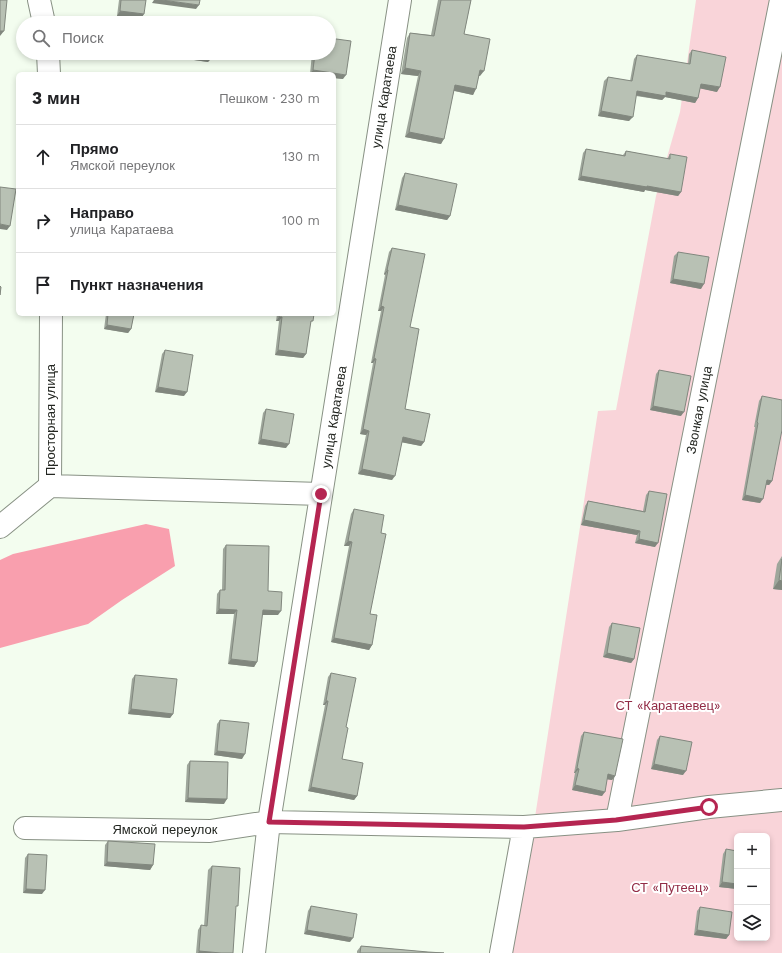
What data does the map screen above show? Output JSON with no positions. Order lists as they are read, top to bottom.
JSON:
{
  "streets": {
    "street": [
      "улица Каратаева",
      "Звонкая улица",
      "Просторная улица",
      "Ямской переулок"
    ]
  },
  "crossings": [
    ["улица Каратаева", "Ямской переулок"],
    ["Звонкая улица", "Ямской переулок"]
  ],
  "parks": ["СТ «Каратаевец»", "СТ «Путеец»"],
  "page": {
    "search": "Поиск",
    "heading": ["3 мин", "Пешком · 230 m"],
    "list": [
      ["Прямо", "Ямской переулок", "130 m"],
      ["Направо", "улица Каратаева", "100 m"],
      "Пункт назначения"
    ],
    "map_buttons": ["+", "−"]
  }
}
